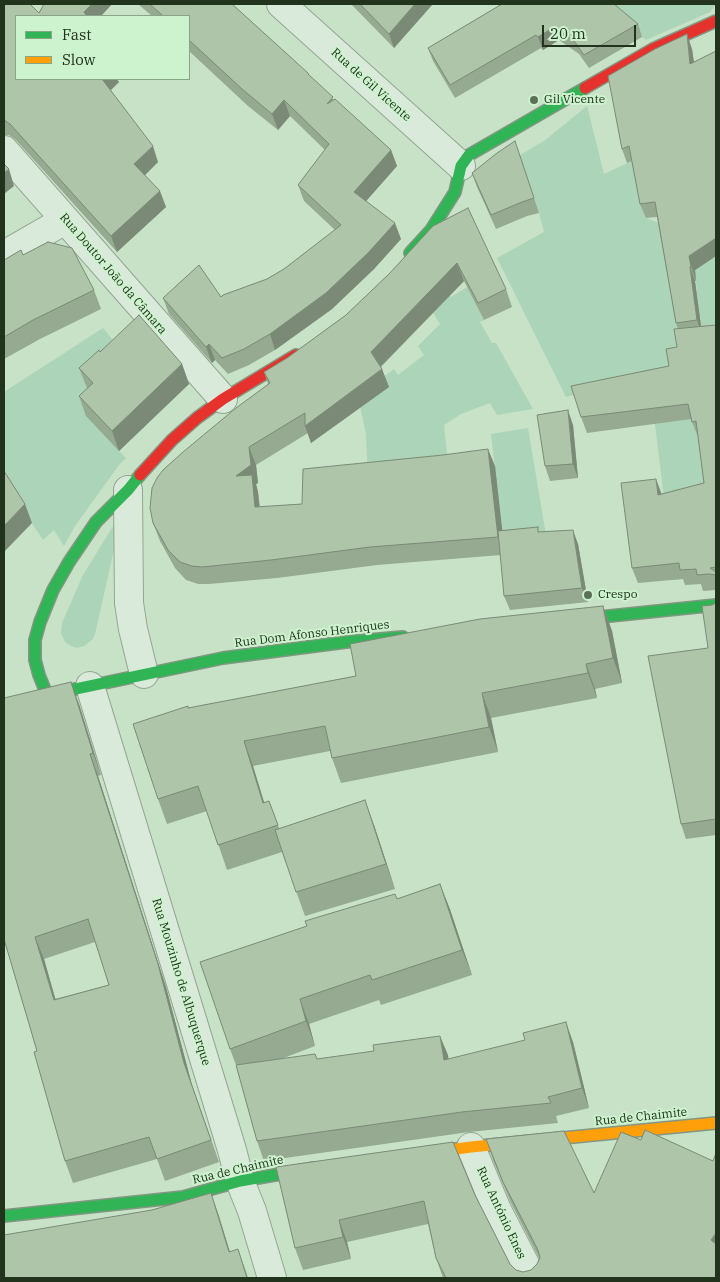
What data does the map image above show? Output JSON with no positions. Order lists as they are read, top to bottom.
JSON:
{
  "streets": {
    "street": [
      "Rua de Gil Vicente",
      "Rua Doutor João da Câmara",
      "Rua Dom Afonso Henriques",
      "Rua Mouzinho de Albuquerque",
      "Rua de Chaimite",
      "Rua António Enes"
    ]
  },
  "crossings": [
    ["Rua Dom Afonso Henriques", "Rua Mouzinho de Albuquerque"],
    ["Rua Mouzinho de Albuquerque", "Rua de Chaimite"],
    ["Rua de Chaimite", "Rua António Enes"]
  ],
  "places": ["Gil Vicente", "Crespo"],
  "legend": ["Fast", "Slow"],
  "scale_bar": "20 m"
}
